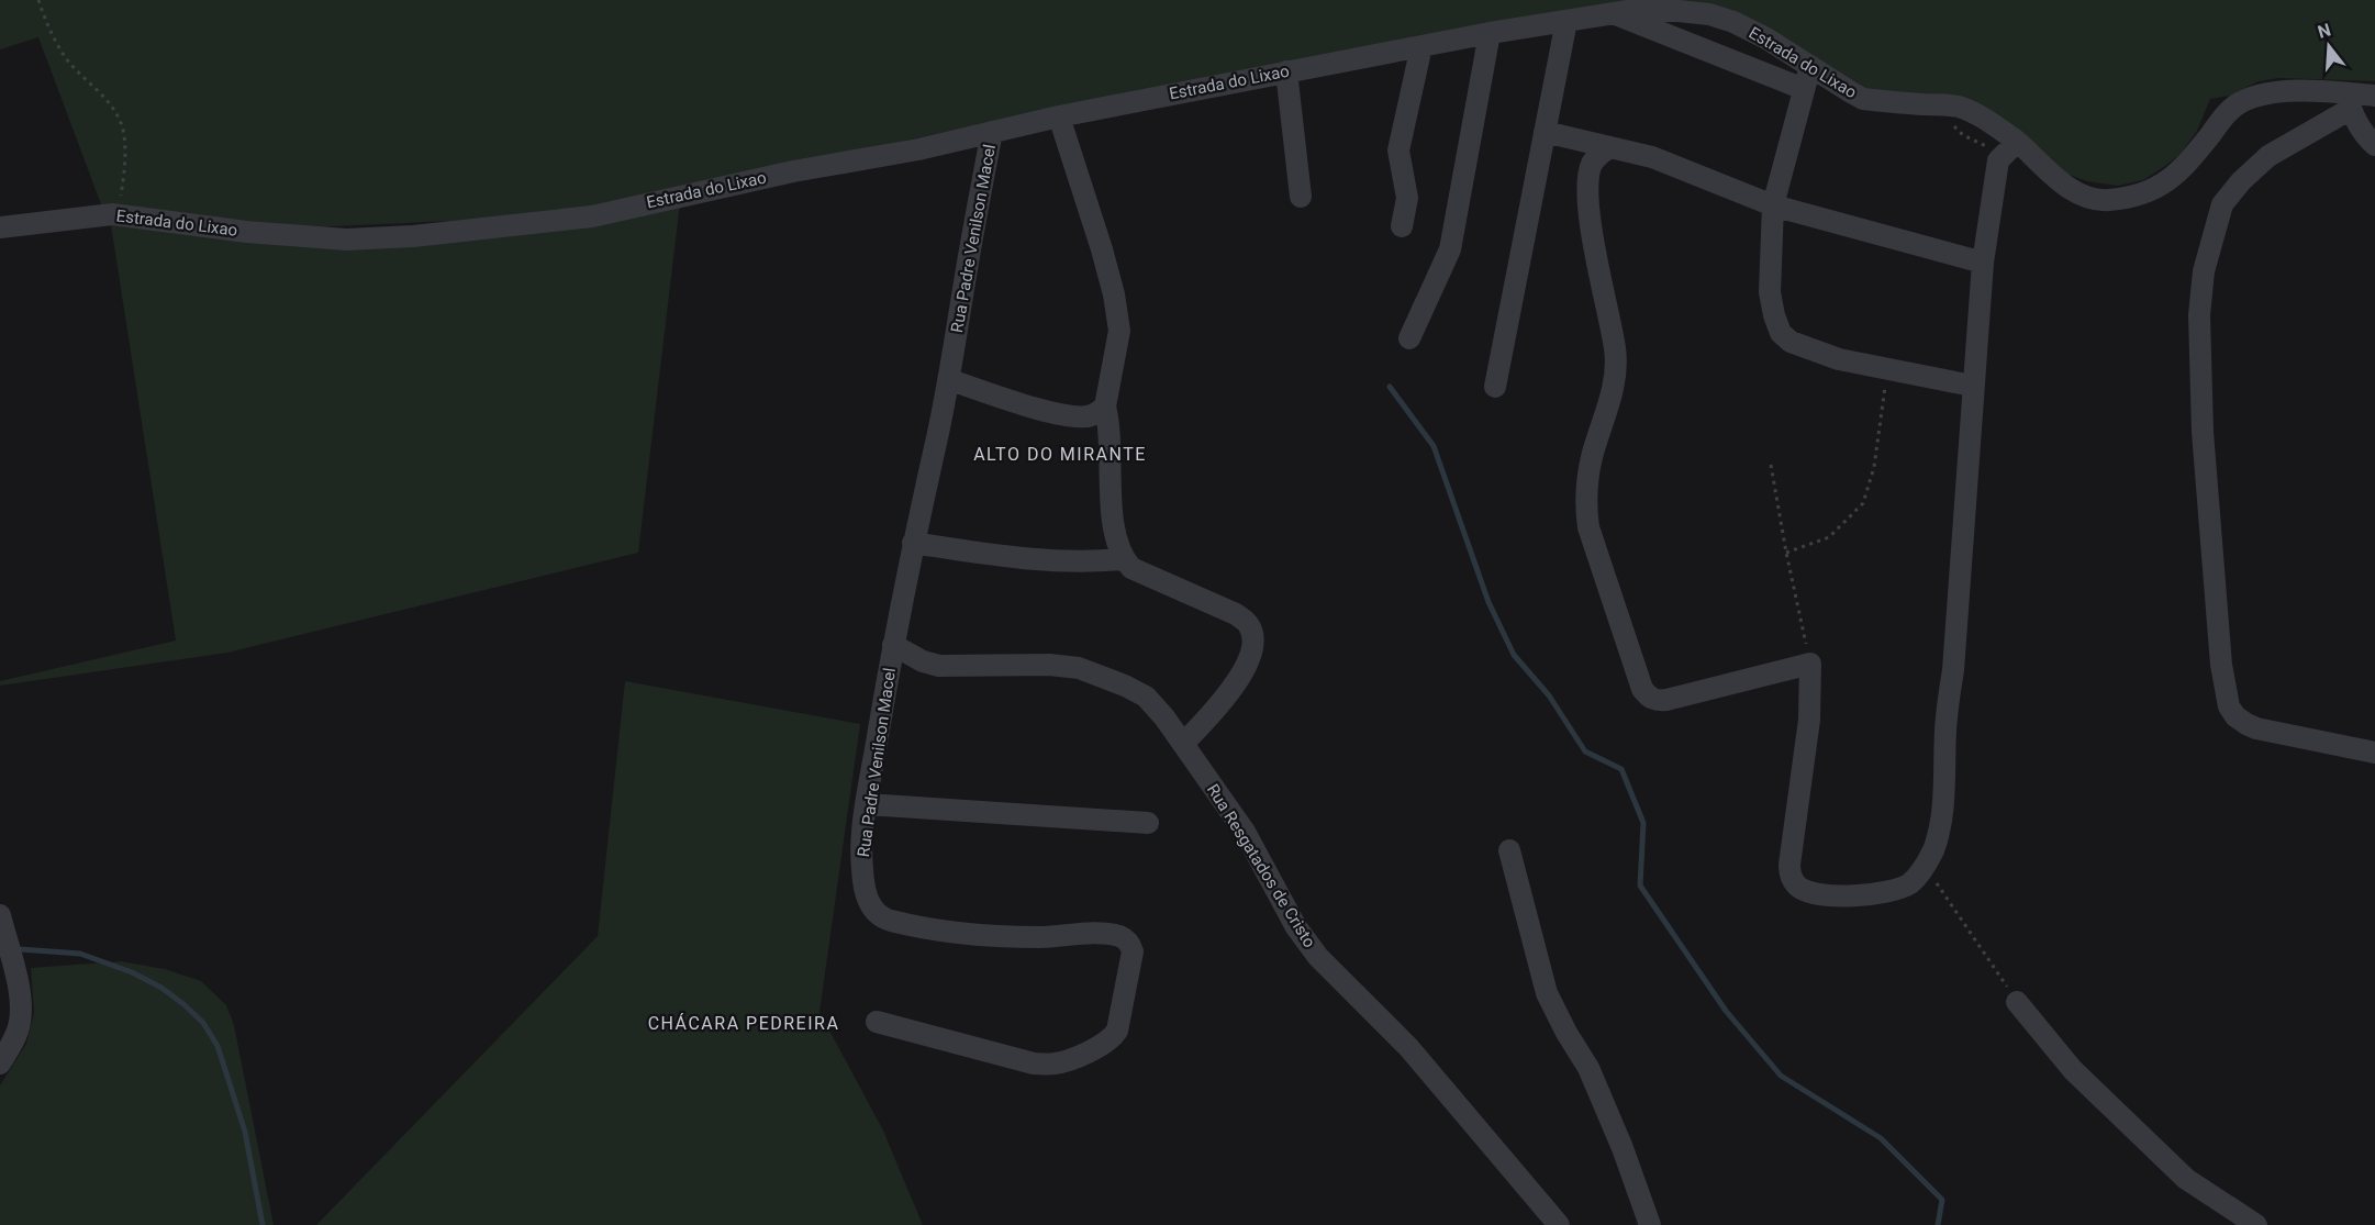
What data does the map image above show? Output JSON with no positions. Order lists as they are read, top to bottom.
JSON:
{
  "streets": {
    "street": ["Estrada do Lixao", "Rua Padre Venilson Macel", "Rua Resgatados de Cristo"]
  },
  "crossings": [
    ["Estrada do Lixao", "Rua Padre Venilson Macel"],
    ["Rua Padre Venilson Macel", "Rua Resgatados de Cristo"]
  ],
  "districts": ["ALTO DO MIRANTE", "CHÁCARA PEDREIRA"],
  "north": "top"
}
